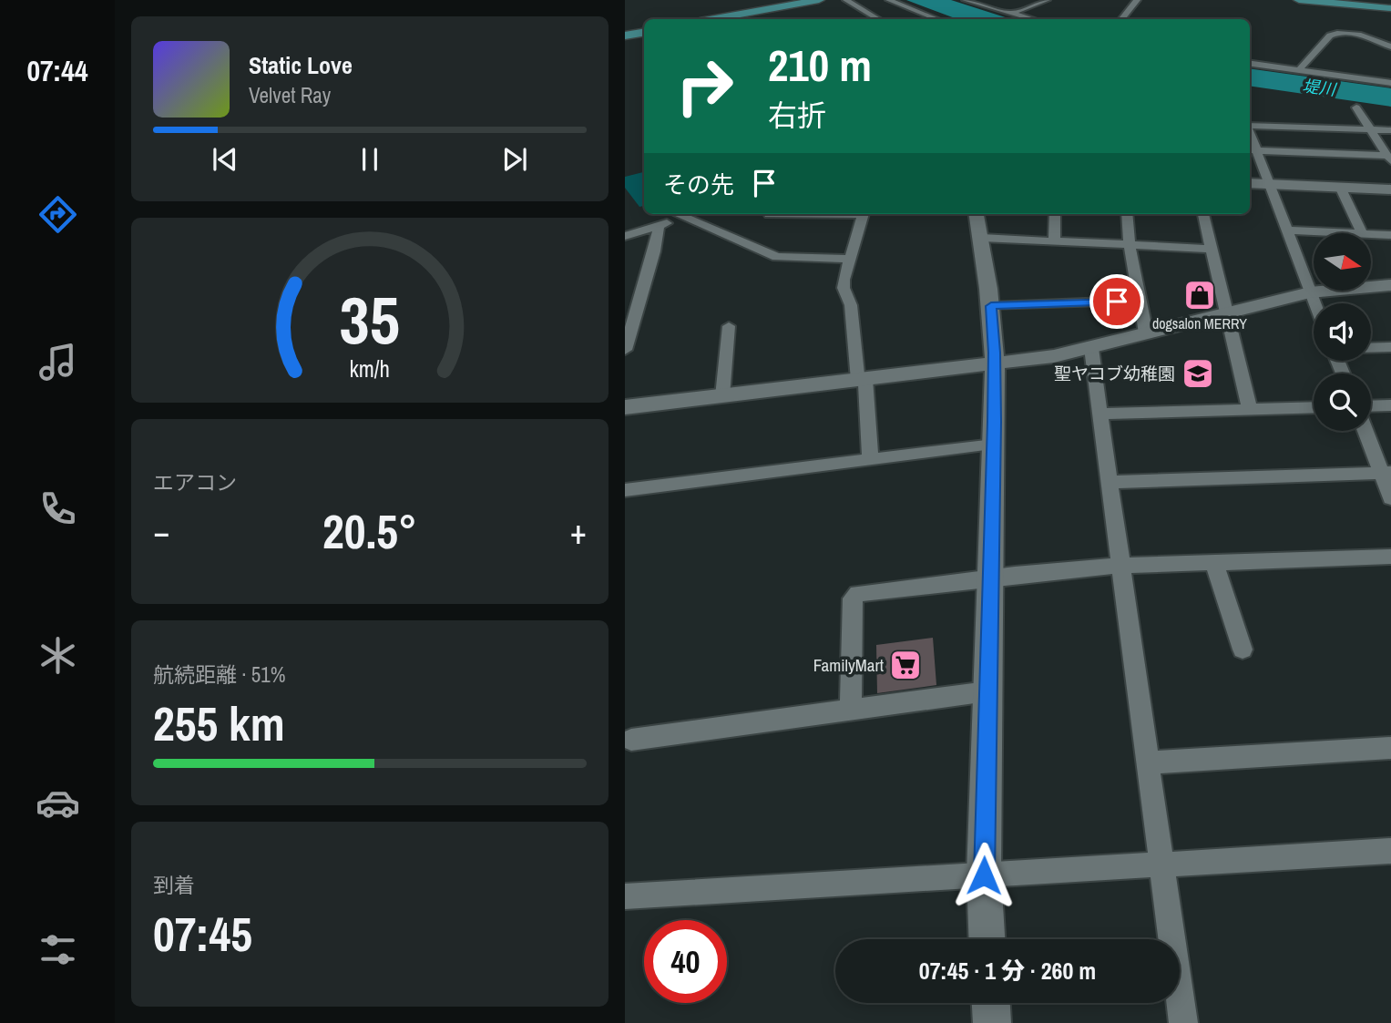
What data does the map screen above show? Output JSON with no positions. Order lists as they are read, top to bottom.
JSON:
{
  "water": ["堤川"],
  "places": {
    "shop": ["dogsalon MERRY"],
    "school or university": ["聖ヤコブ幼稚園"],
    "supermarket": ["FamilyMart"]
  },
  "north": "right",
  "page": {
    "tabs": "07:44",
    "turn": ["210 m", "右折"],
    "song": ["Static Love", "Velvet Ray"],
    "then": "その先",
    "tile": [
      "エアコン",
      ["航続距離 · 51%", "255 km"],
      ["到着", "07:45"]
    ],
    "heat": ["−", "20.5°", "+"],
    "limit": "40",
    "trip": "07:45 · 1 分 · 260 m",
    "gauge": ["35", "km/h"]
  }
}
